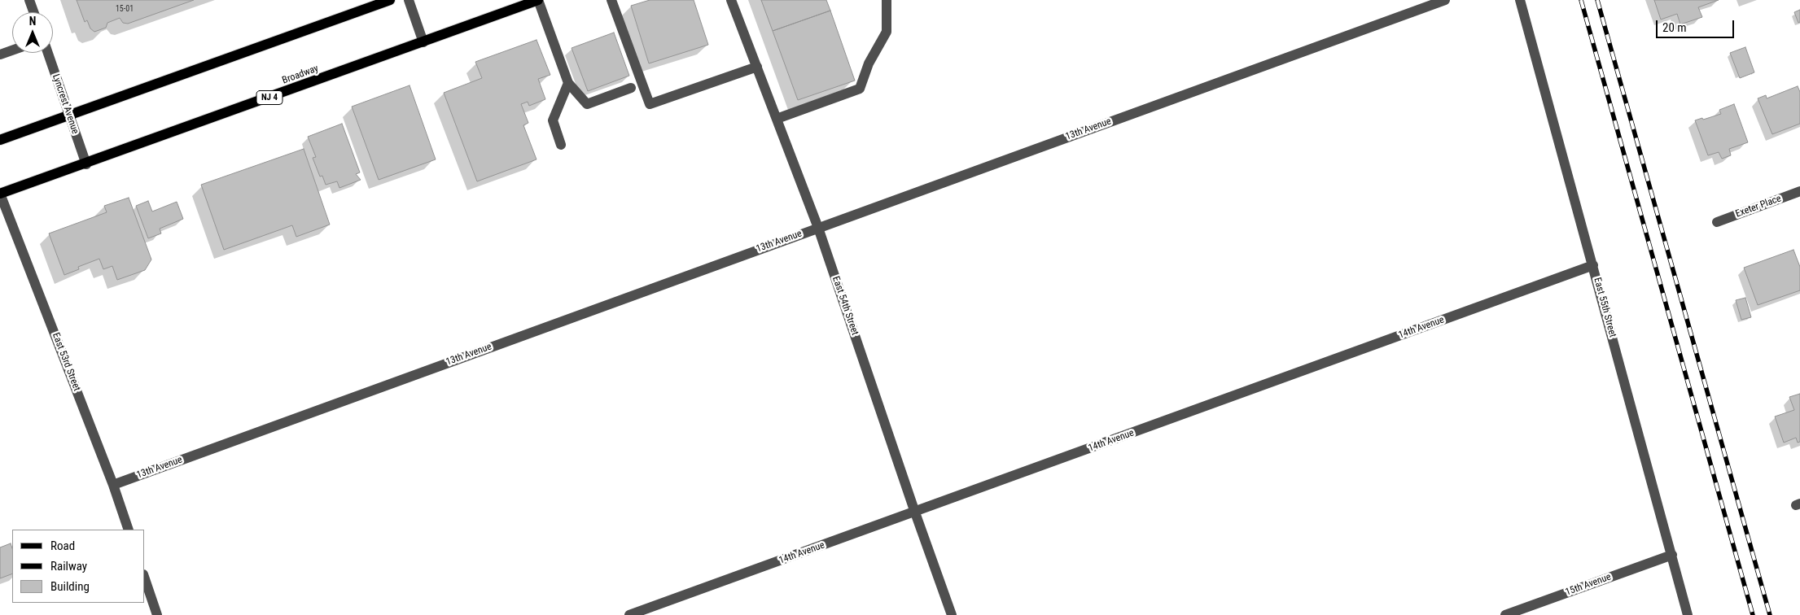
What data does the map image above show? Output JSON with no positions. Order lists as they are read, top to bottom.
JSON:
{
  "streets": {
    "main road": ["Broadway", "NJ 4"],
    "street": [
      "Lyncrest Avenue",
      "13th Avenue",
      "Exeter Place",
      "East 54th Street",
      "East 55th Street",
      "14th Avenue",
      "East 53rd Street",
      "15th Avenue"
    ]
  },
  "crossings": [
    ["Broadway", "Lyncrest Avenue"],
    ["Broadway", "East 53rd Street"],
    ["13th Avenue", "East 54th Street"],
    ["13th Avenue", "East 53rd Street"],
    ["East 54th Street", "14th Avenue"],
    ["East 55th Street", "14th Avenue"],
    ["East 55th Street", "15th Avenue"]
  ],
  "house_numbers": ["15-01"],
  "legend": ["Road", "Railway", "Building"],
  "scale_bar": "20 m",
  "north": "top"
}
